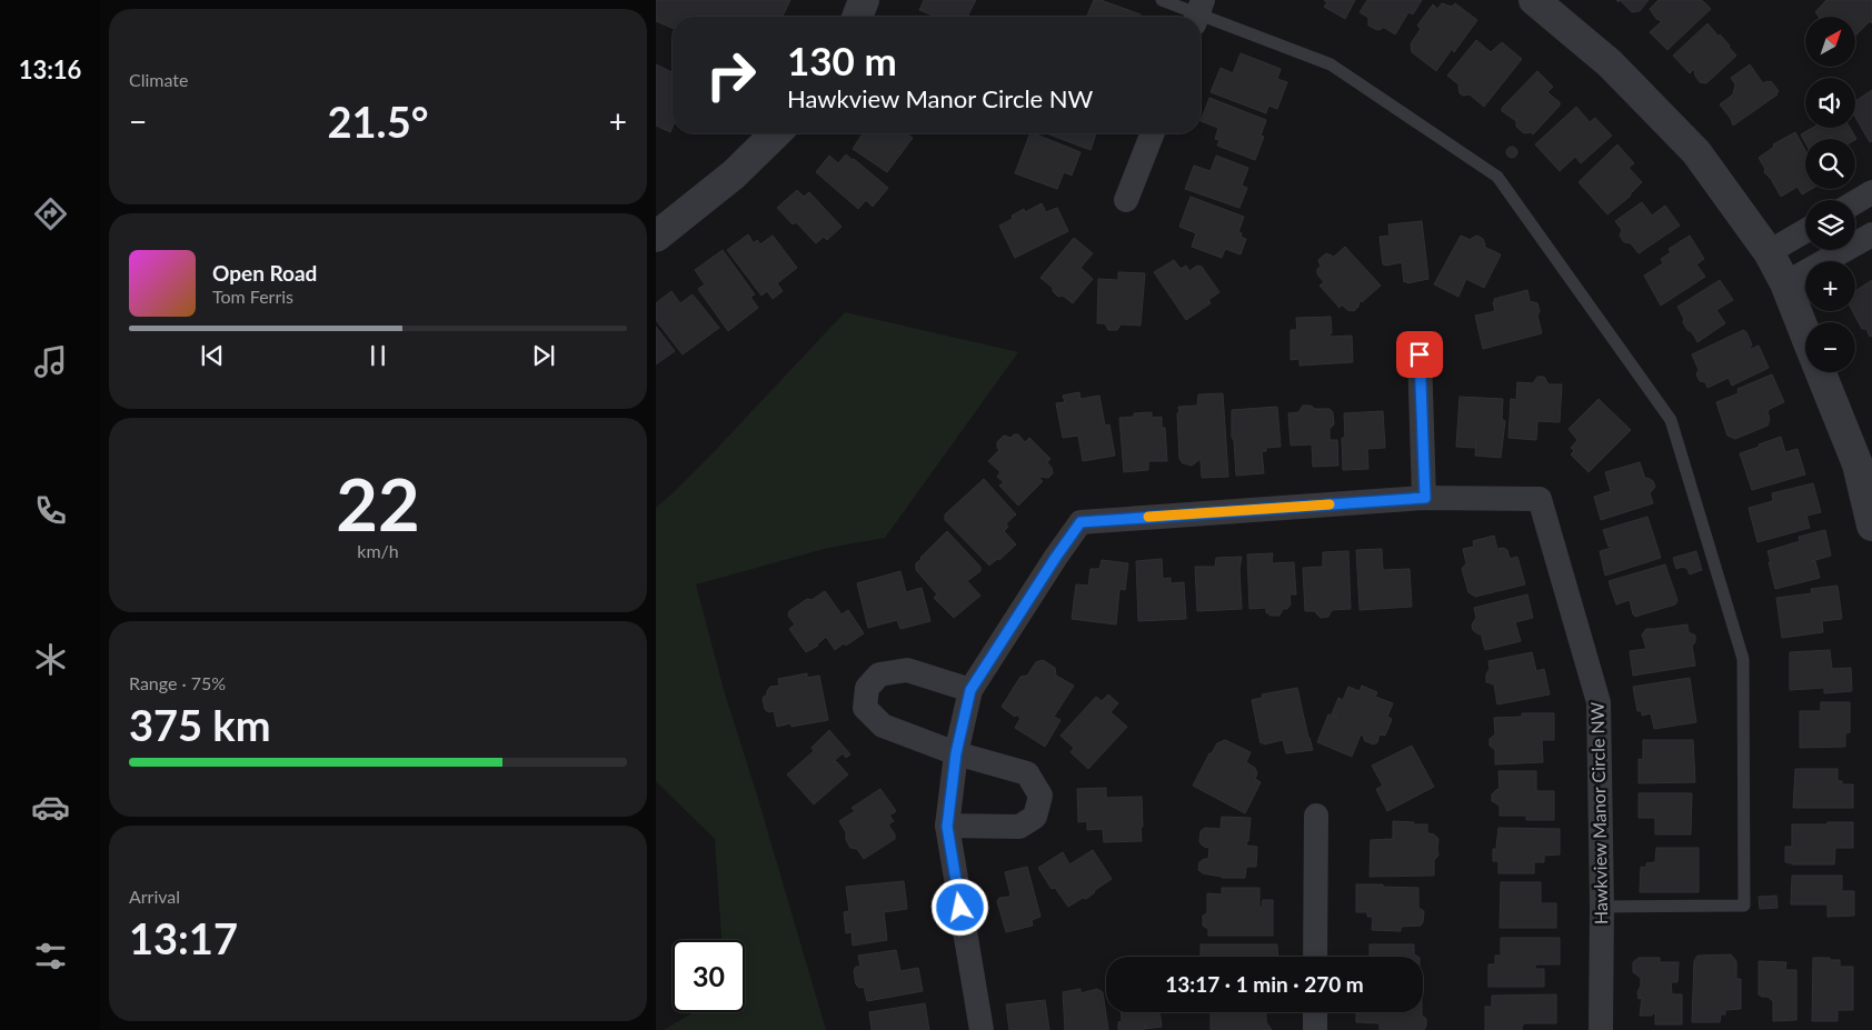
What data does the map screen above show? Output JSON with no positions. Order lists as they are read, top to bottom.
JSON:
{
  "streets": {
    "street": ["Hawkview Manor Circle NW"]
  },
  "north": "top right",
  "page": {
    "tabs": "13:16",
    "tile": [
      "Climate",
      ["22", "km/h"],
      ["Range · 75%", "375 km"],
      ["Arrival", "13:17"]
    ],
    "map_buttons": ["+", "−"],
    "turn": ["130 m", "Hawkview Manor Circle NW"],
    "heat": ["−", "21.5°", "+"],
    "song": ["Open Road", "Tom Ferris"],
    "limit": "30",
    "trip": "13:17 · 1 min · 270 m"
  }
}
